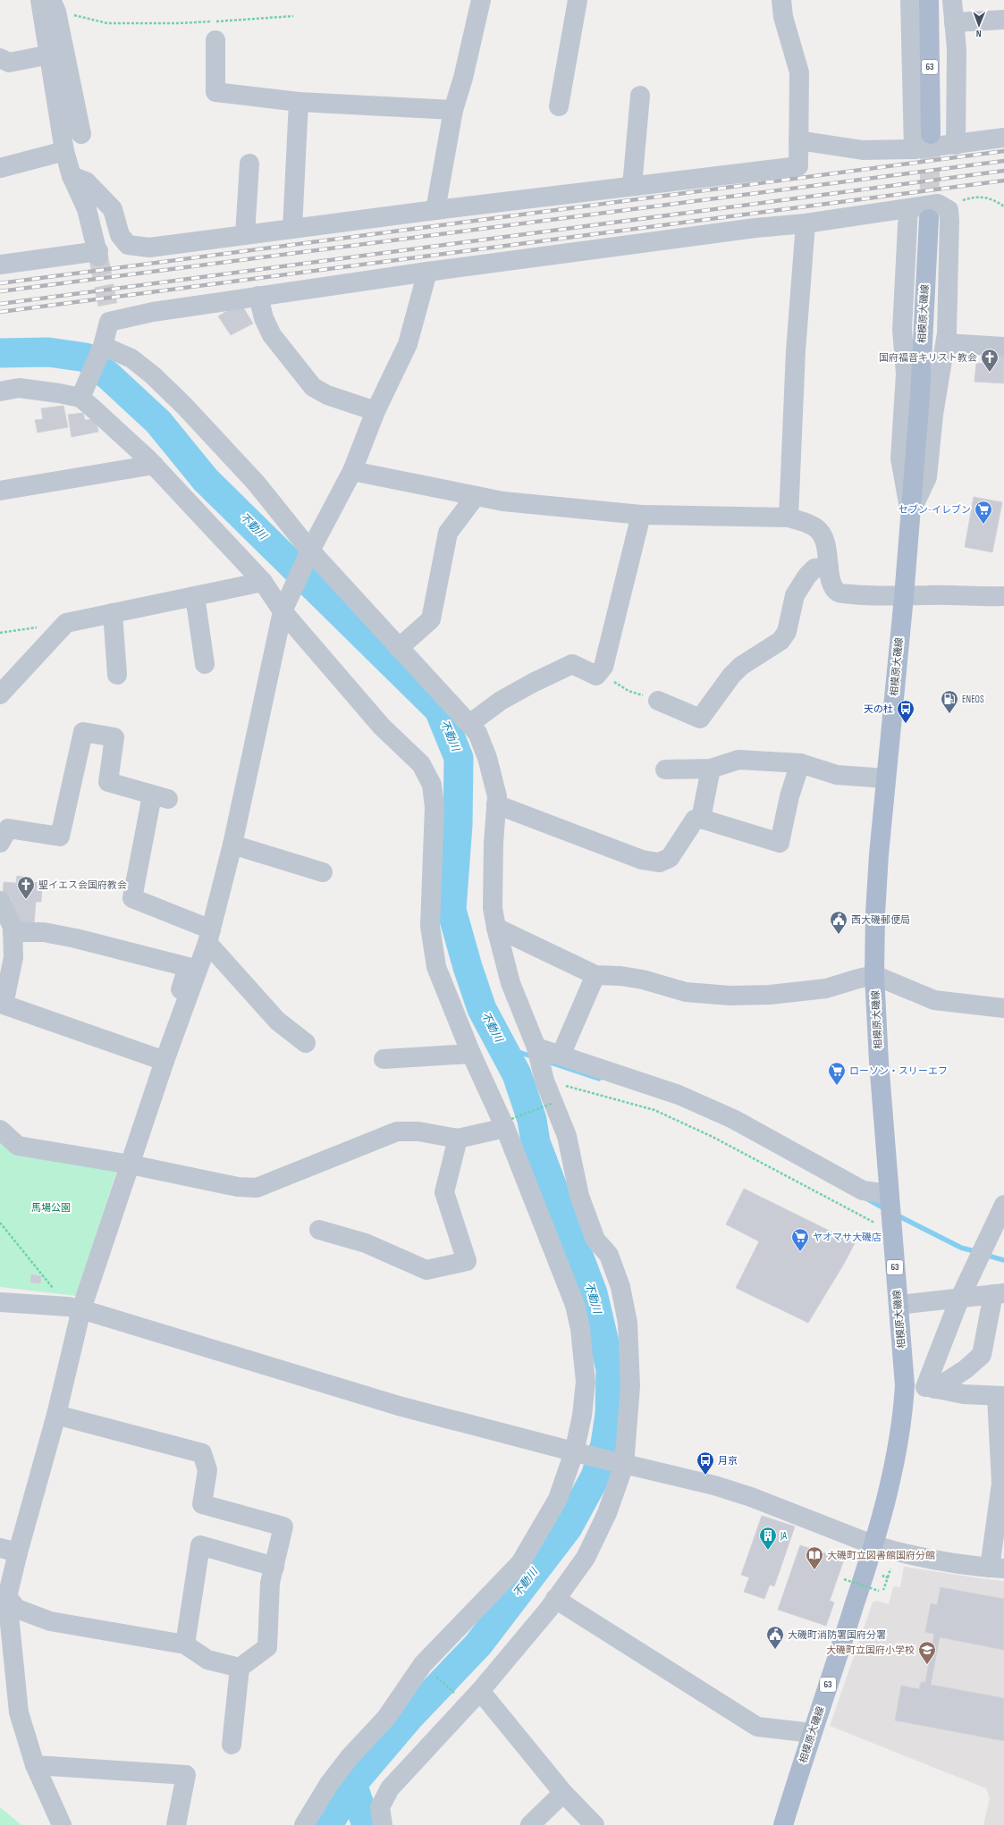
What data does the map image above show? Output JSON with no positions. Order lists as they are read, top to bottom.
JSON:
{
  "streets": {
    "main road": ["63", "相模原大磯線"]
  },
  "water": ["不動川"],
  "parks": ["馬場公園"],
  "places": {
    "church": ["国府福音キリスト教会", "聖イエス会国府教会"],
    "supermarket": ["セブン-イレブン", "ローソン・スリーエフ", "ヤオマサ大磯店"],
    "fuel station": ["ENEOS"],
    "bus stop": ["天の杜", "月京"],
    "public building": ["西大磯郵便局", "大磯町消防署国府分署"],
    "building": ["JA"],
    "library": ["大磯町立図書館国府分館"],
    "school or university": ["大磯町立国府小学校"]
  },
  "north": "bottom"
}
